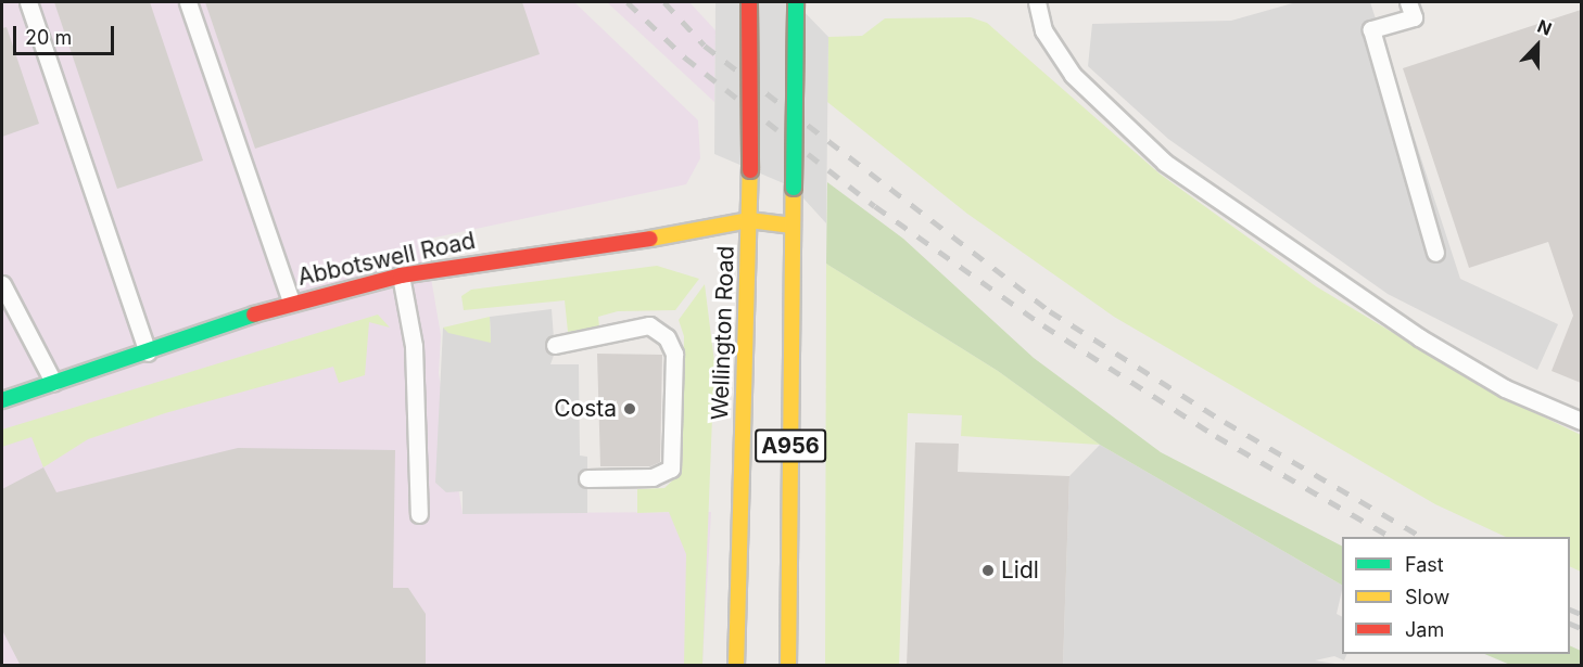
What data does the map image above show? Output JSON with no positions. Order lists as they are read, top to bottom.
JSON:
{
  "streets": {
    "main road": ["Abbotswell Road", "Wellington Road", "A956"]
  },
  "crossings": [
    ["Abbotswell Road", "Wellington Road"],
    ["Abbotswell Road", "A956"]
  ],
  "places": ["Costa", "Lidl"],
  "legend": ["Fast", "Slow", "Jam"],
  "scale_bar": "20 m",
  "north": "top"
}
